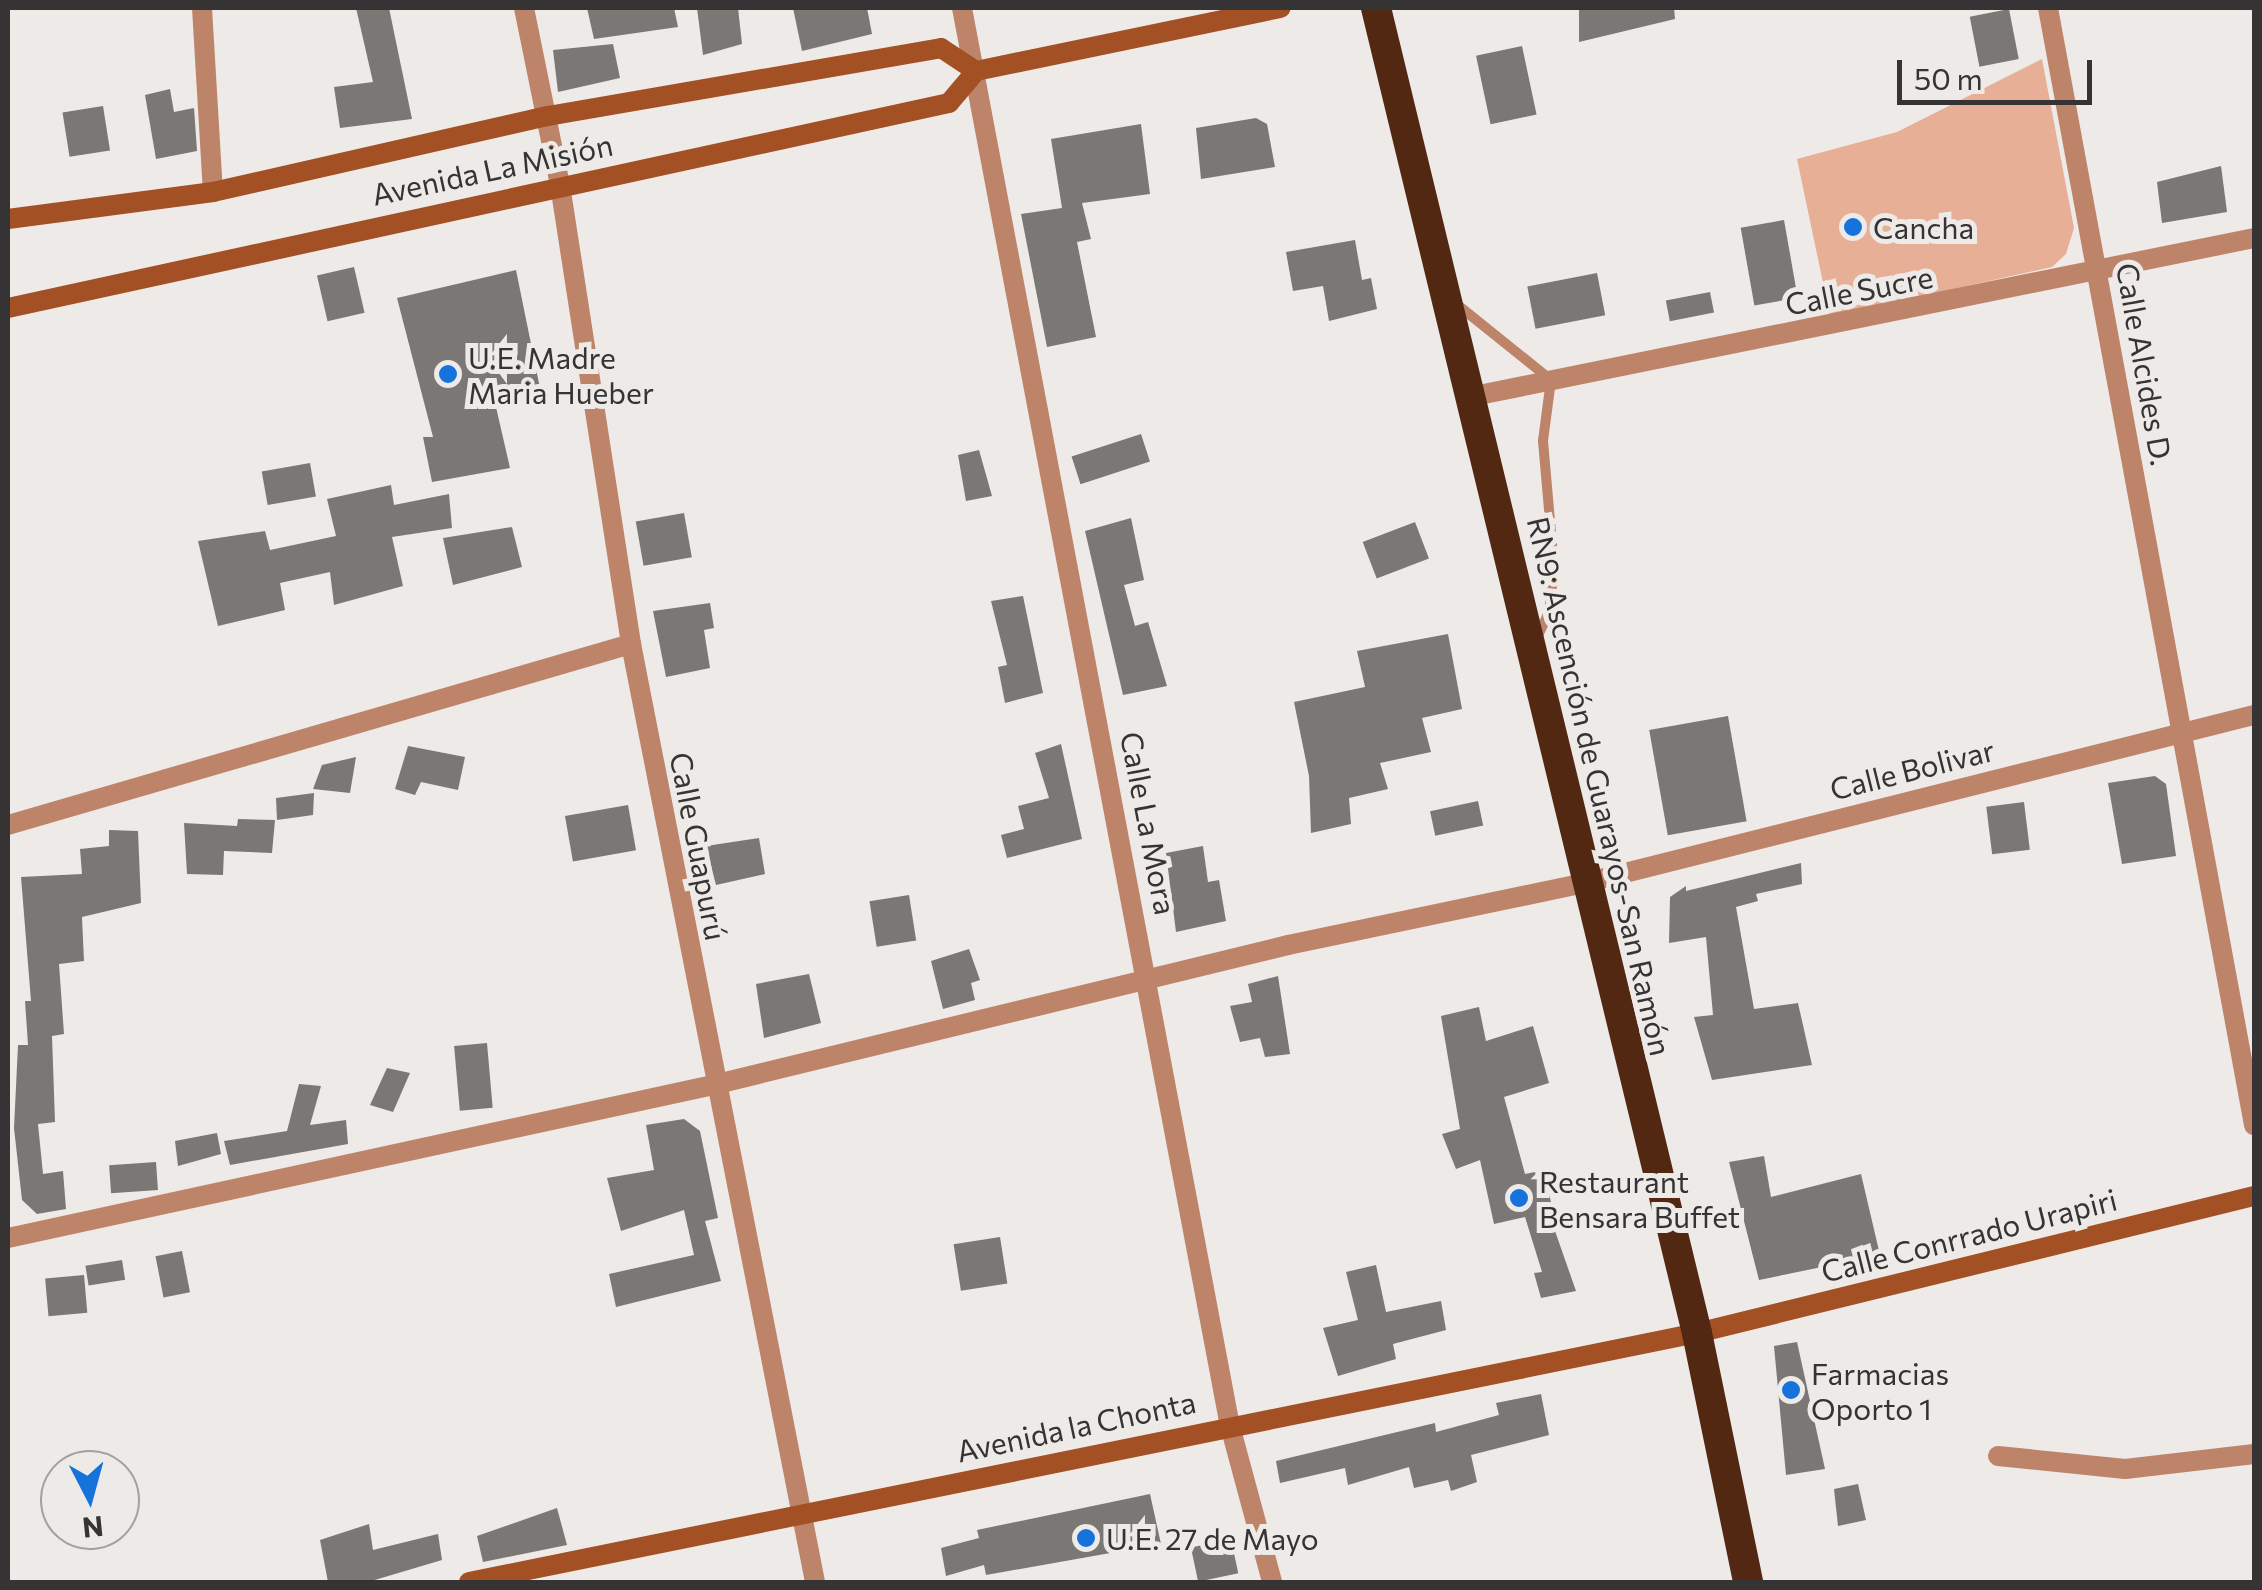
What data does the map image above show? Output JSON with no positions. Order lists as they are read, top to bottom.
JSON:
{
  "streets": {
    "highway": ["RN9: Ascención de Guarayos-San Ramón"],
    "main road": ["Avenida La Misión", "Calle Conrrado Urapiri", "Avenida la Chonta"],
    "street": [
      "Calle Sucre",
      "Calle Alcides D.",
      "Calle Bolivar",
      "Calle La Mora",
      "Calle Guapurú"
    ]
  },
  "crossings": [
    ["Avenida La Misión", "Calle La Mora"],
    ["Avenida La Misión", "Calle Guapurú"],
    ["Calle Sucre", "Calle Alcides D."],
    ["Calle Sucre", "RN9: Ascención de Guarayos-San Ramón"],
    ["Calle Alcides D.", "Calle Bolivar"],
    ["Calle Bolivar", "RN9: Ascención de Guarayos-San Ramón"],
    ["Calle Bolivar", "Calle La Mora"],
    ["Calle Bolivar", "Calle Guapurú"],
    ["RN9: Ascención de Guarayos-San Ramón", "Calle Conrrado Urapiri"],
    ["RN9: Ascención de Guarayos-San Ramón", "Avenida la Chonta"],
    ["Calle La Mora", "Avenida la Chonta"],
    ["Calle Guapurú", "Avenida la Chonta"],
    ["Calle Conrrado Urapiri", "Avenida la Chonta"]
  ],
  "places": [
    "Cancha",
    "U.E. Madre Maria Hueber",
    "Restaurant Bensara Buffet",
    "Farmacias Oporto 1",
    "U.E. 27 de Mayo"
  ],
  "scale_bar": "50 m",
  "north": "bottom"
}
